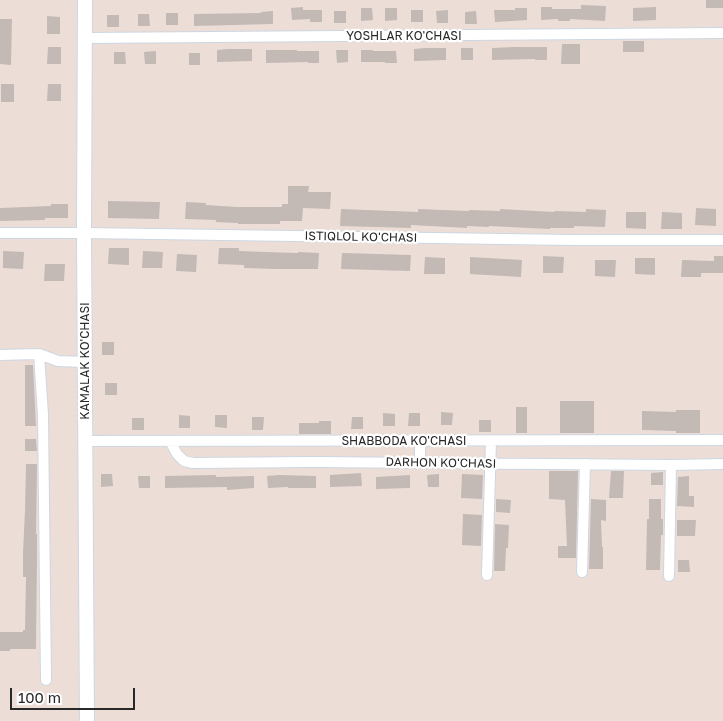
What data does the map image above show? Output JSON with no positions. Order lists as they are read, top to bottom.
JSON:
{
  "streets": {
    "main road": ["KAMALAK KO'CHASI"],
    "street": [
      "YOSHLAR KO'CHASI",
      "ISTIQLOL KO'CHASI",
      "SHABBODA KO'CHASI",
      "DARHON KO'CHASI"
    ]
  },
  "crossings": [
    ["YOSHLAR KO'CHASI", "KAMALAK KO'CHASI"],
    ["ISTIQLOL KO'CHASI", "KAMALAK KO'CHASI"],
    ["KAMALAK KO'CHASI", "SHABBODA KO'CHASI"],
    ["SHABBODA KO'CHASI", "DARHON KO'CHASI"]
  ],
  "scale_bar": "100 m"
}
